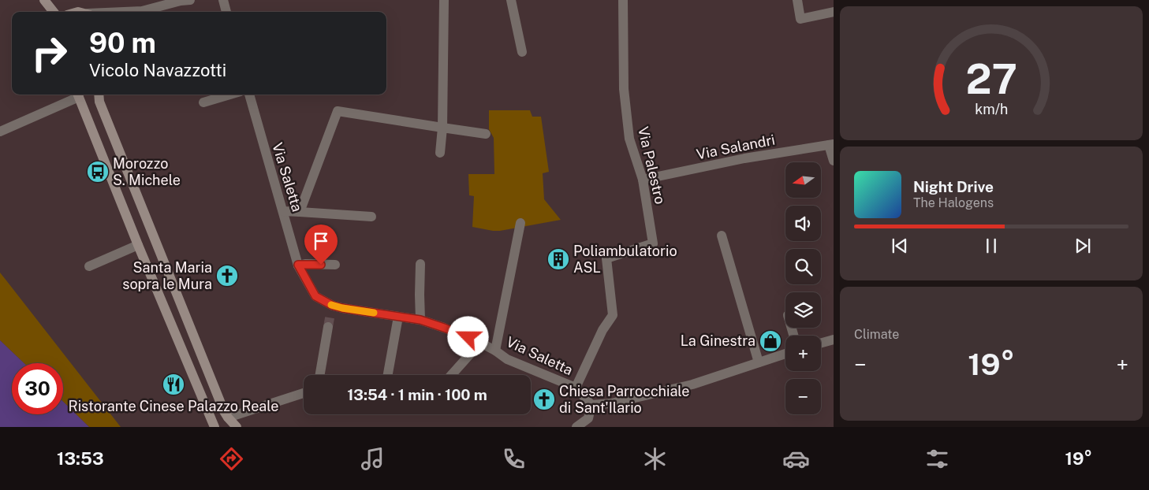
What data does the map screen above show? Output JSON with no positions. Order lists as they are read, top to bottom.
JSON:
{
  "streets": {
    "street": ["Via Salandri", "Via Palestro", "Via Saletta"]
  },
  "crossings": [
    ["Via Salandri", "Via Palestro"],
    ["Via Palestro", "Via Saletta"]
  ],
  "places": {
    "bus stop": ["Morozzo S. Michele"],
    "building": ["Poliambulatorio ASL"],
    "church": ["Santa Maria sopra le Mura", "Chiesa Parrocchiale di Sant'Ilario"],
    "shop": ["La Ginestra"],
    "restaurant": ["Ristorante Cinese Palazzo Reale"]
  },
  "north": "left",
  "page": {
    "turn": ["90 m", "Vicolo Navazzotti"],
    "map_buttons": ["+", "−"],
    "song": ["Night Drive", "The Halogens"],
    "tile": "Climate",
    "heat": ["−", "19°", "+"],
    "limit": "30",
    "trip": "13:54 · 1 min · 100 m",
    "tabs": ["13:53", "19°"],
    "gauge": ["27", "km/h"]
  }
}
